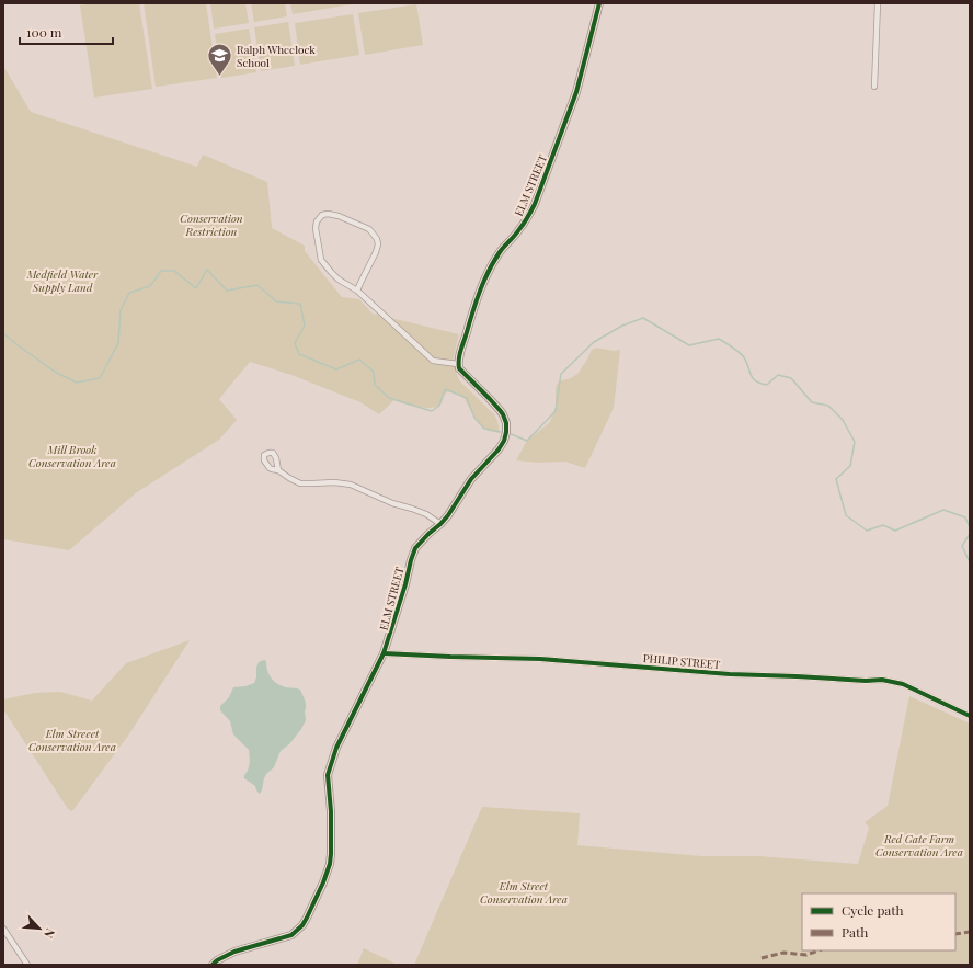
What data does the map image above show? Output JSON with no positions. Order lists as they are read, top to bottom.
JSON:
{
  "streets": {
    "street": ["ELM STREET", "PHILIP STREET"]
  },
  "crossings": [
    ["ELM STREET", "PHILIP STREET"]
  ],
  "parks": [
    "Conservation Restriction",
    "Medfield Water Supply Land",
    "Mill Brook Conservation Area",
    "Elm Streeet Conservation Area",
    "Red Gate Farm Conservation Area",
    "Elm Street Conservation Area"
  ],
  "places": {
    "school or university": ["Ralph Wheelock School"]
  },
  "legend": ["Cycle path", "Path"],
  "scale_bar": "100 m",
  "north": "bottom right"
}
